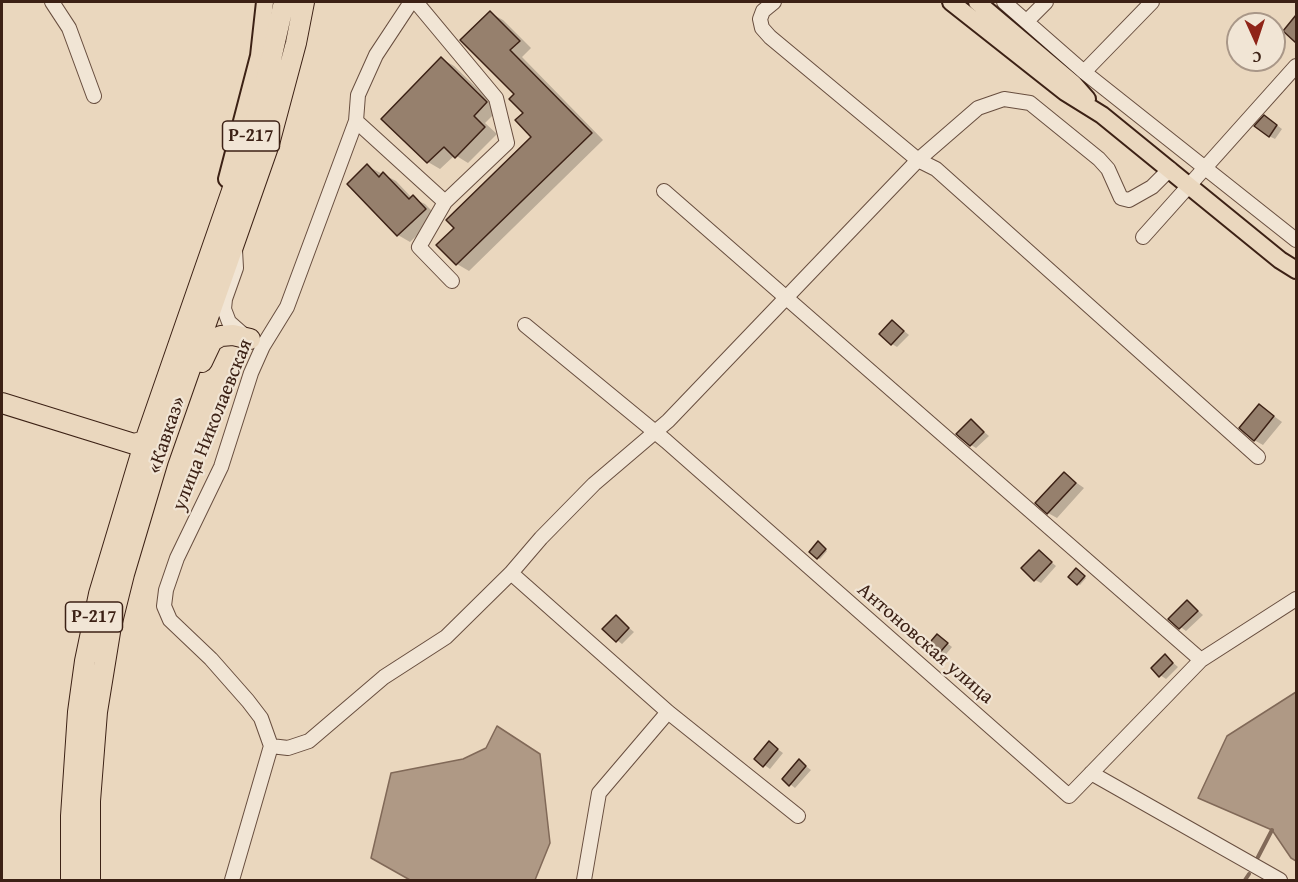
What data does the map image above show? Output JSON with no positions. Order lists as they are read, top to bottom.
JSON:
{
  "streets": {
    "highway": ["Р-217", "«Кавказ»"],
    "street": ["улица Николаевская", "Антоновская улица"]
  },
  "north": "bottom"
}
